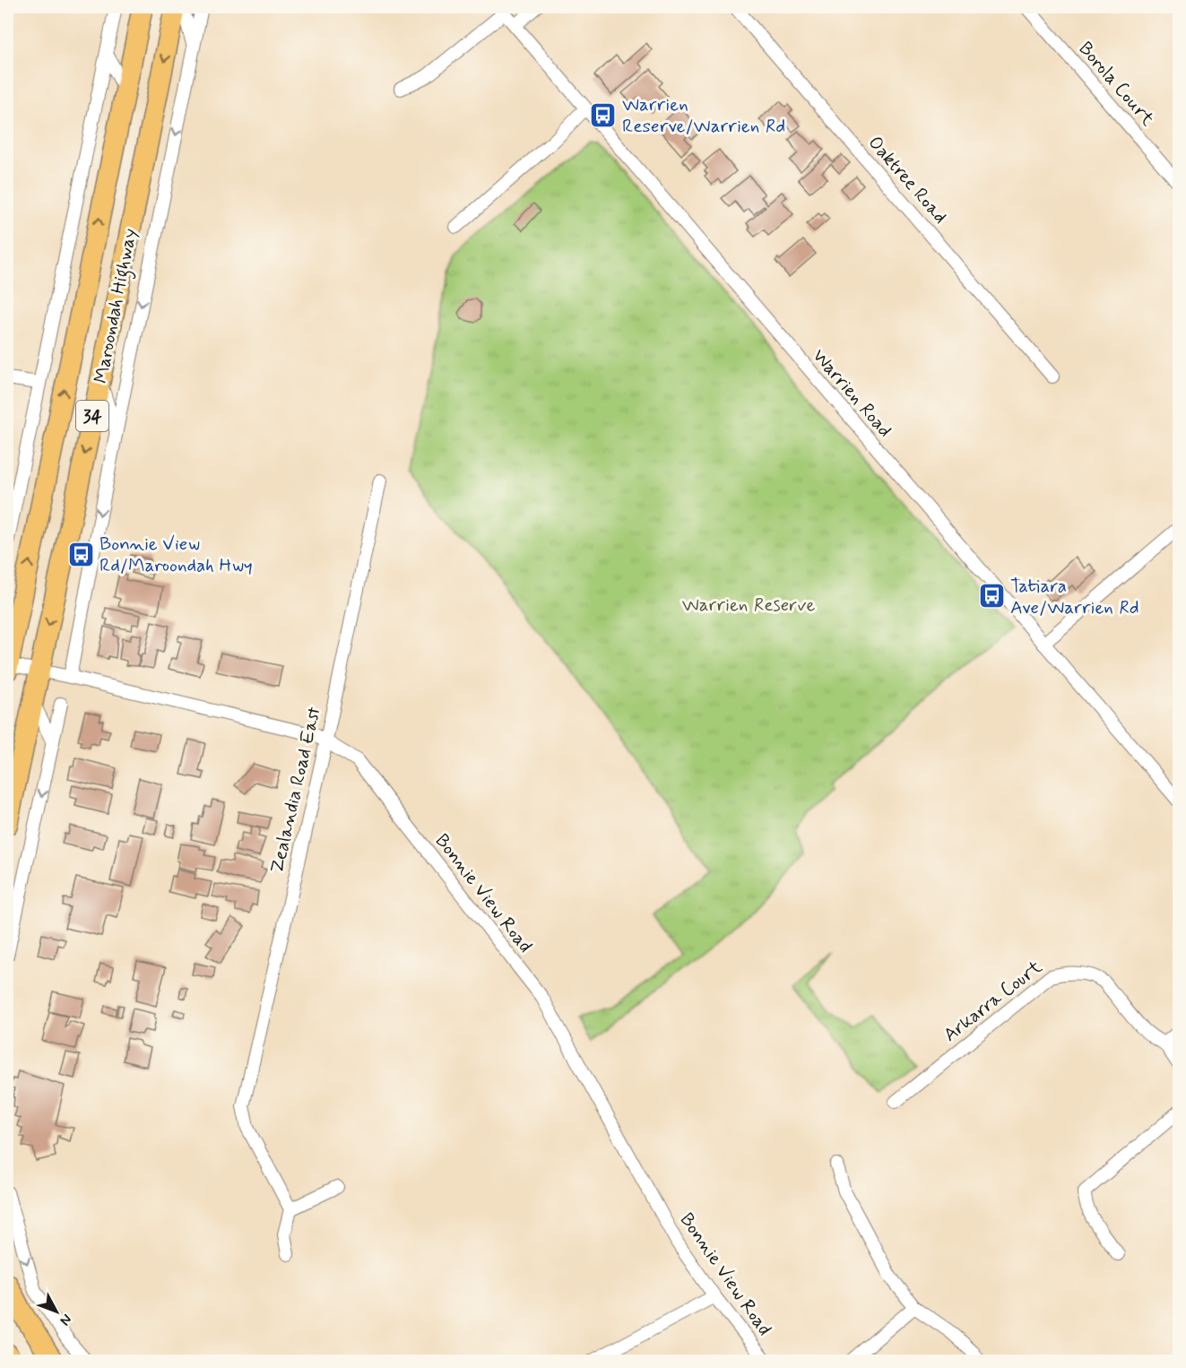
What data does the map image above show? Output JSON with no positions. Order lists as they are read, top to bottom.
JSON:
{
  "streets": {
    "highway": ["Maroondah Highway", "34"],
    "street": [
      "Borola Court",
      "Oaktree Road",
      "Warrien Road",
      "Zealandia Road East",
      "Bonnie View Road",
      "Arkarra Court"
    ]
  },
  "crossings": [
    ["Maroondah Highway", "Bonnie View Road"],
    ["Zealandia Road East", "Bonnie View Road"]
  ],
  "parks": ["Warrien Reserve"],
  "places": {
    "bus stop": ["Warrien Reserve/Warrien Rd", "Bonnie View Rd/Maroondah Hwy", "Tatiara Ave/Warrien Rd"]
  },
  "north": "bottom right"
}
